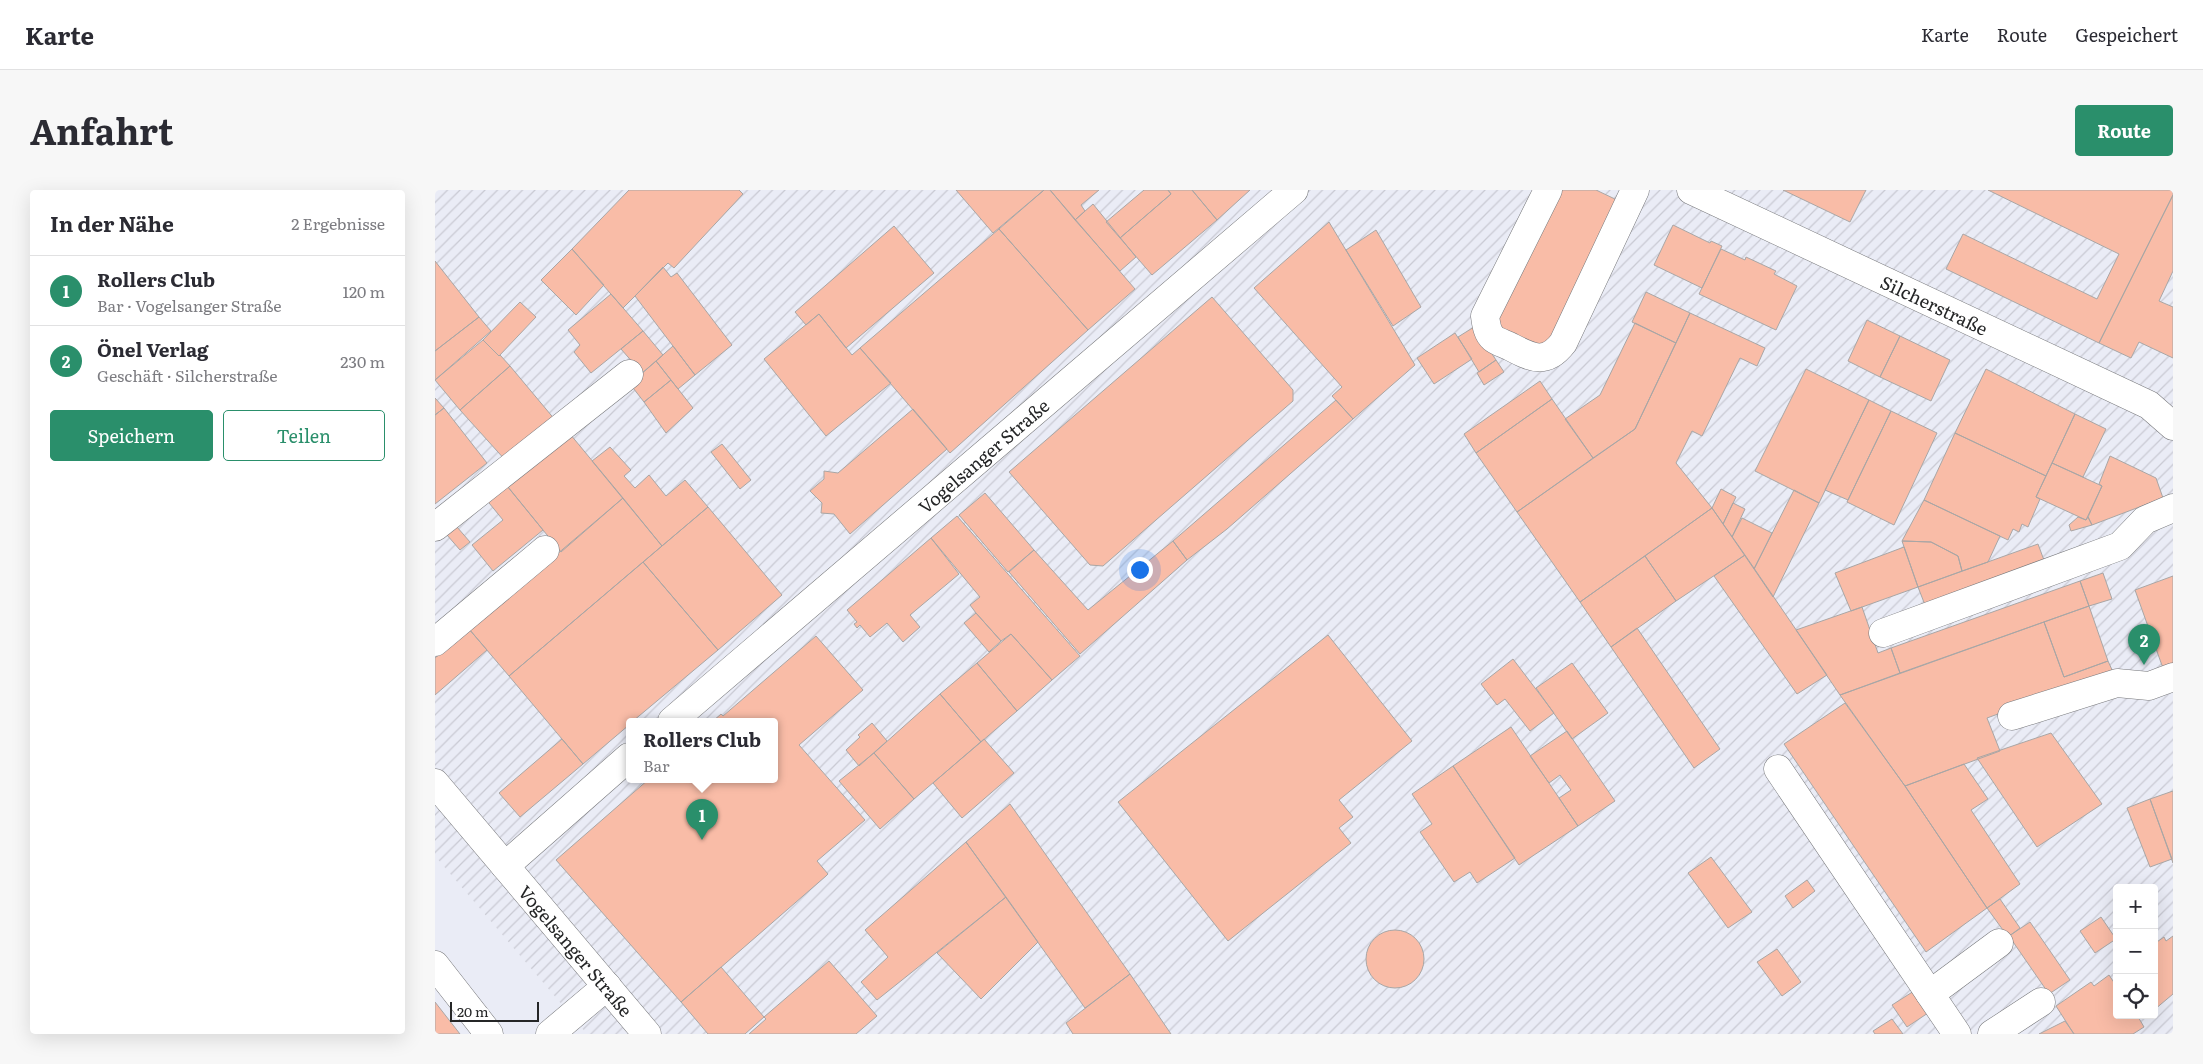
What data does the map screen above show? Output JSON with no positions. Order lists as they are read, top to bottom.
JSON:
{
  "streets": {
    "street": ["Silcherstraße", "Vogelsanger Straße"]
  },
  "scale_bar": "20 m",
  "page": {
    "header": "Karte",
    "nav": ["Karte", "Route", "Gespeichert"],
    "title": "Anfahrt",
    "buttons": [
      "Route",
      ["Speichern", "Teilen"]
    ],
    "heading": ["In der Nähe", "2 Ergebnisse"],
    "list": [
      {
        "mark": "1",
        "name": "Rollers Club",
        "note": "Bar · Vogelsanger Straße",
        "value": "120 m"
      },
      {
        "mark": "2",
        "name": "Önel Verlag",
        "note": "Geschäft · Silcherstraße",
        "value": "230 m"
      }
    ],
    "pins": ["2", "1"],
    "popup": ["Rollers Club", "Bar"],
    "map_buttons": ["+", "−"],
    "scale": "20 m"
  }
}
